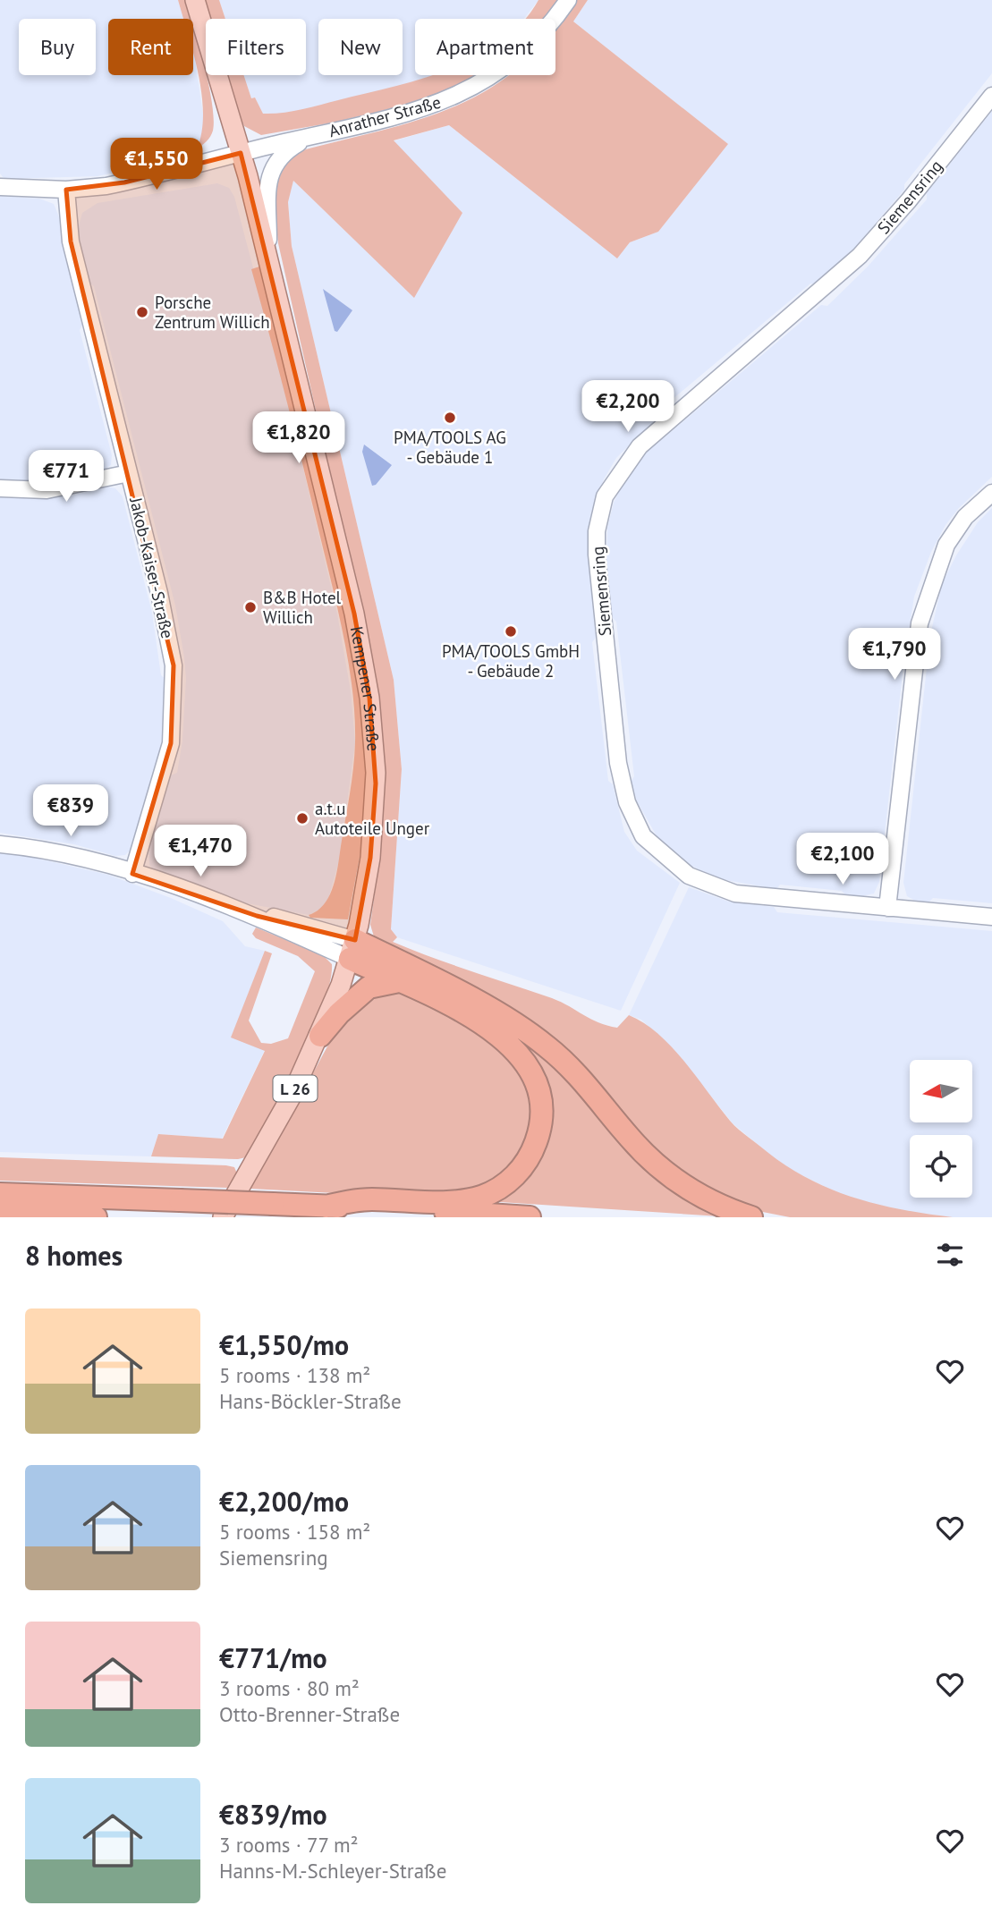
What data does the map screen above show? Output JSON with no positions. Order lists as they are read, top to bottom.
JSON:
{
  "streets": {
    "main road": ["Kempener Straße", "L 26"],
    "street": ["Anrather Straße", "Siemensring", "Jakob-Kaiser-Straße"]
  },
  "crossings": [
    ["Anrather Straße", "Jakob-Kaiser-Straße"],
    ["Anrather Straße", "Kempener Straße"]
  ],
  "places": [
    "Porsche Zentrum Willich",
    "PMA/TOOLS AG - Gebäude 1",
    "B&B Hotel Willich",
    "PMA/TOOLS GmbH - Gebäude 2",
    "a.t.u Autoteile Unger"
  ],
  "north": "left",
  "page": {
    "chip": [
      "Buy",
      "Rent",
      "Filters",
      "New",
      "Apartment"
    ],
    "price": [
      "€1,550",
      "€2,200",
      "€1,820",
      "€771",
      "€1,790",
      "€839",
      "€1,470",
      "€2,100"
    ],
    "heading": "8 homes",
    "list": [
      {
        "name": "€1,550/mo",
        "note": "5 rooms · 138 m² · Hans-Böckler-Straße"
      },
      {
        "name": "€2,200/mo",
        "note": "5 rooms · 158 m² · Siemensring"
      },
      {
        "name": "€771/mo",
        "note": "3 rooms · 80 m² · Otto-Brenner-Straße"
      },
      {
        "name": "€839/mo",
        "note": "3 rooms · 77 m² · Hanns-M.-Schleyer-Straße"
      }
    ]
  }
}
